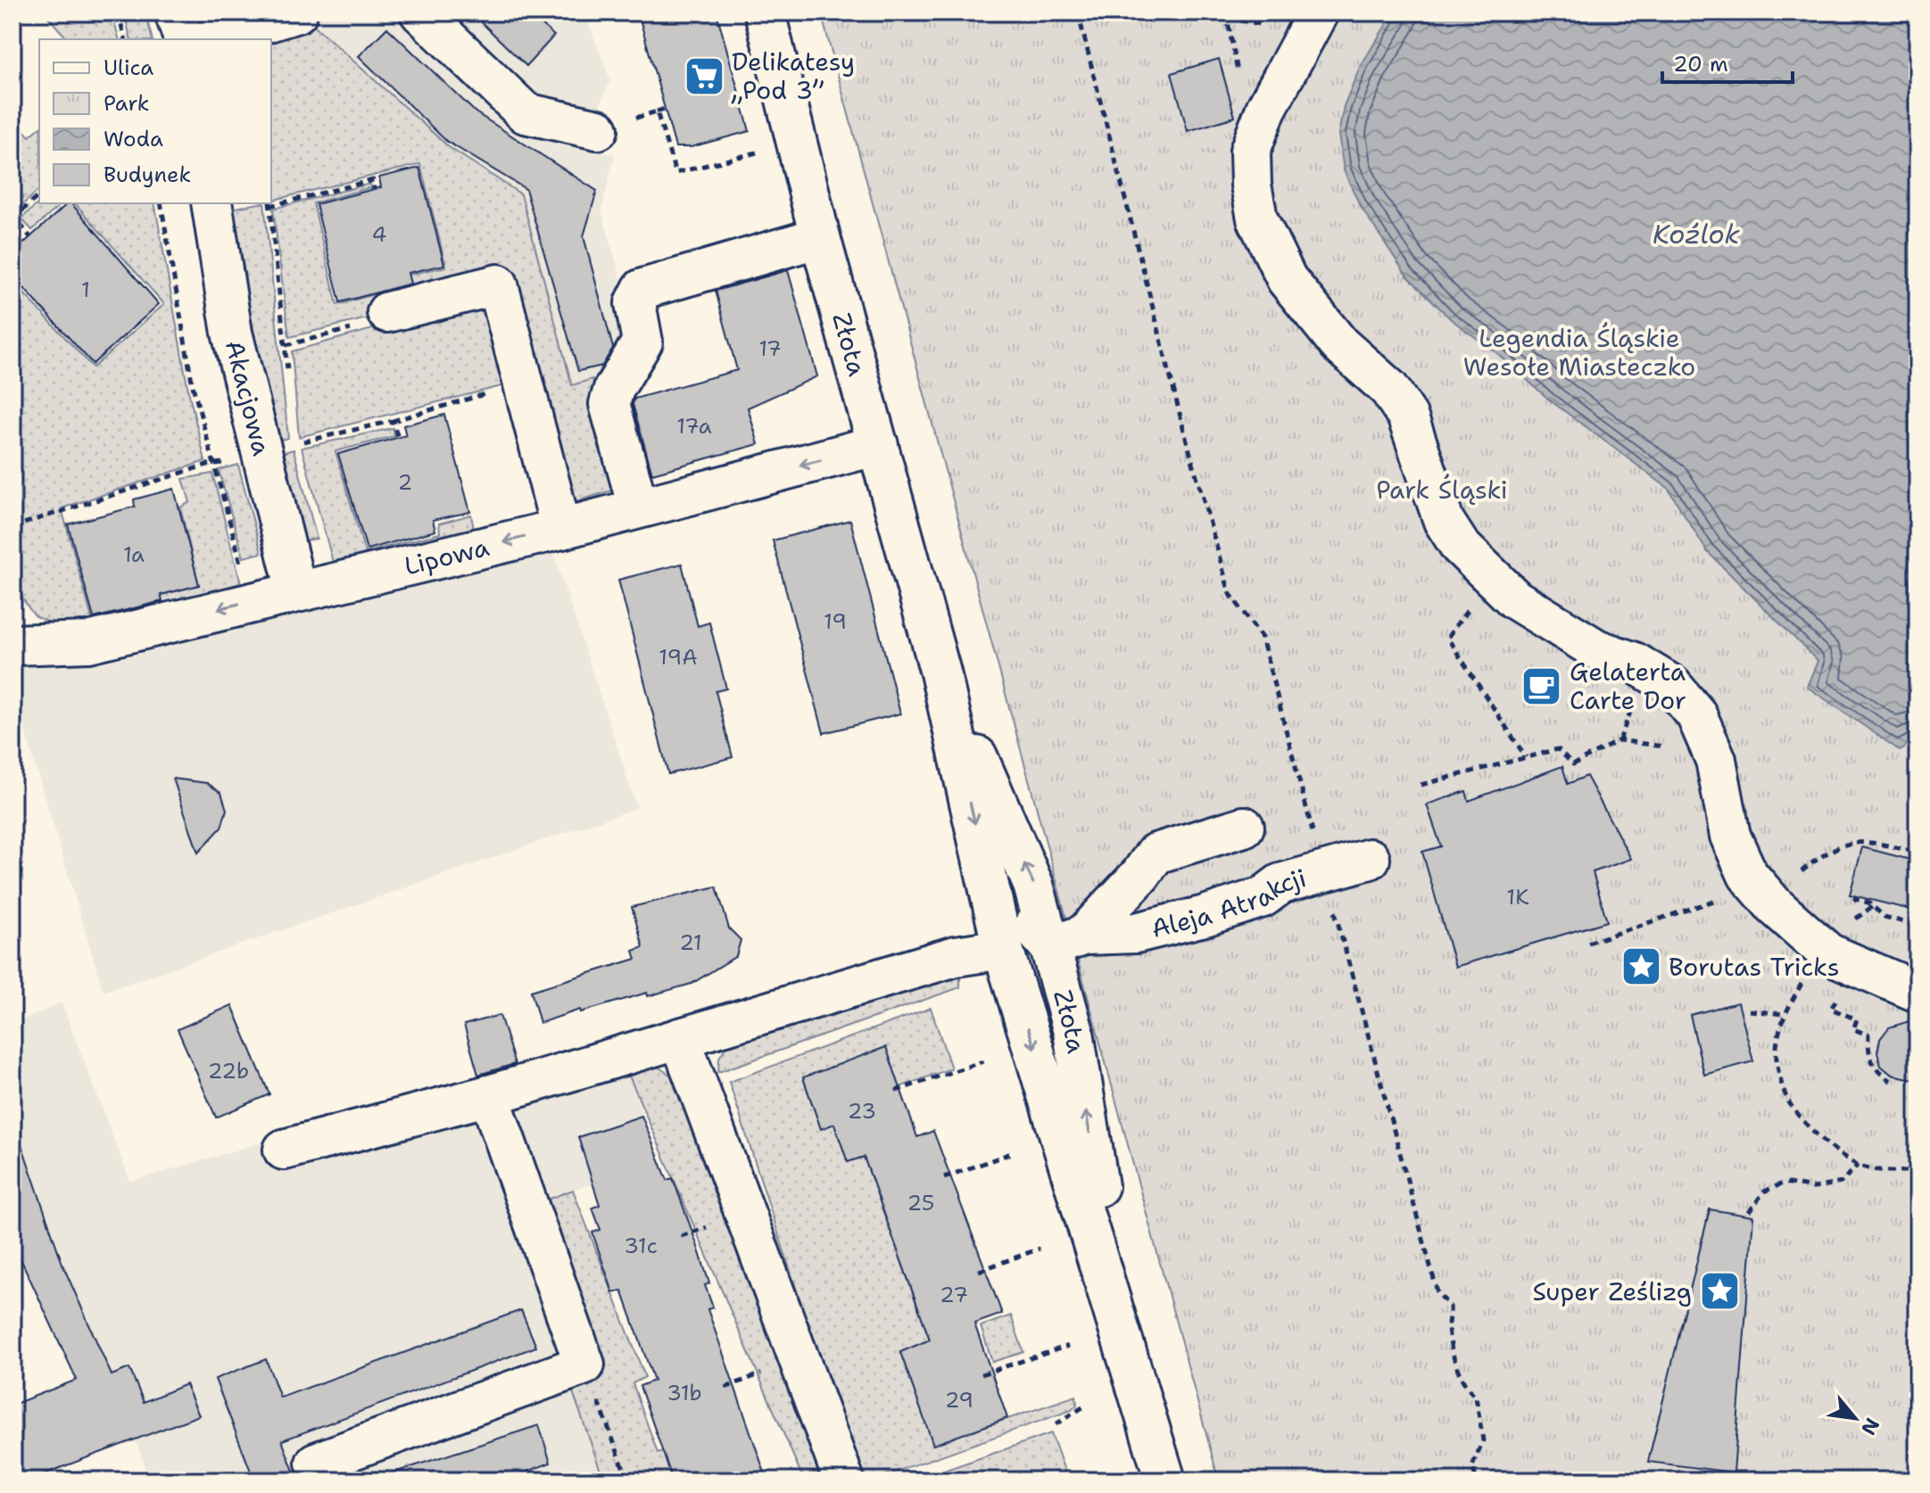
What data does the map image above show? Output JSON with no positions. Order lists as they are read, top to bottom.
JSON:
{
  "streets": {
    "street": [
      "Złota",
      "Akacjowa",
      "Lipowa",
      "Aleja Atrakcji"
    ]
  },
  "crossings": [
    ["Złota", "Lipowa"],
    ["Złota", "Aleja Atrakcji"],
    ["Akacjowa", "Lipowa"]
  ],
  "one_way": ["Lipowa"],
  "water": ["Koźlok"],
  "parks": ["Legendia Śląskie Wesołe Miasteczko", "Park Śląski"],
  "places": {
    "supermarket": ["Delikatesy „Pod 3”"],
    "cafe": ["Gelaterta Carte Dor"],
    "place": ["Borutas Tricks", "Super Ześlizg"]
  },
  "house_numbers": [
    "4",
    "1",
    "17",
    "17a",
    "2",
    "1a",
    "19",
    "19A",
    "1K",
    "21",
    "22b",
    "23",
    "25",
    "31c",
    "27",
    "31b",
    "29"
  ],
  "legend": [
    "Ulica",
    "Park",
    "Woda",
    "Budynek"
  ],
  "scale_bar": "20 m",
  "north": "bottom right"
}
